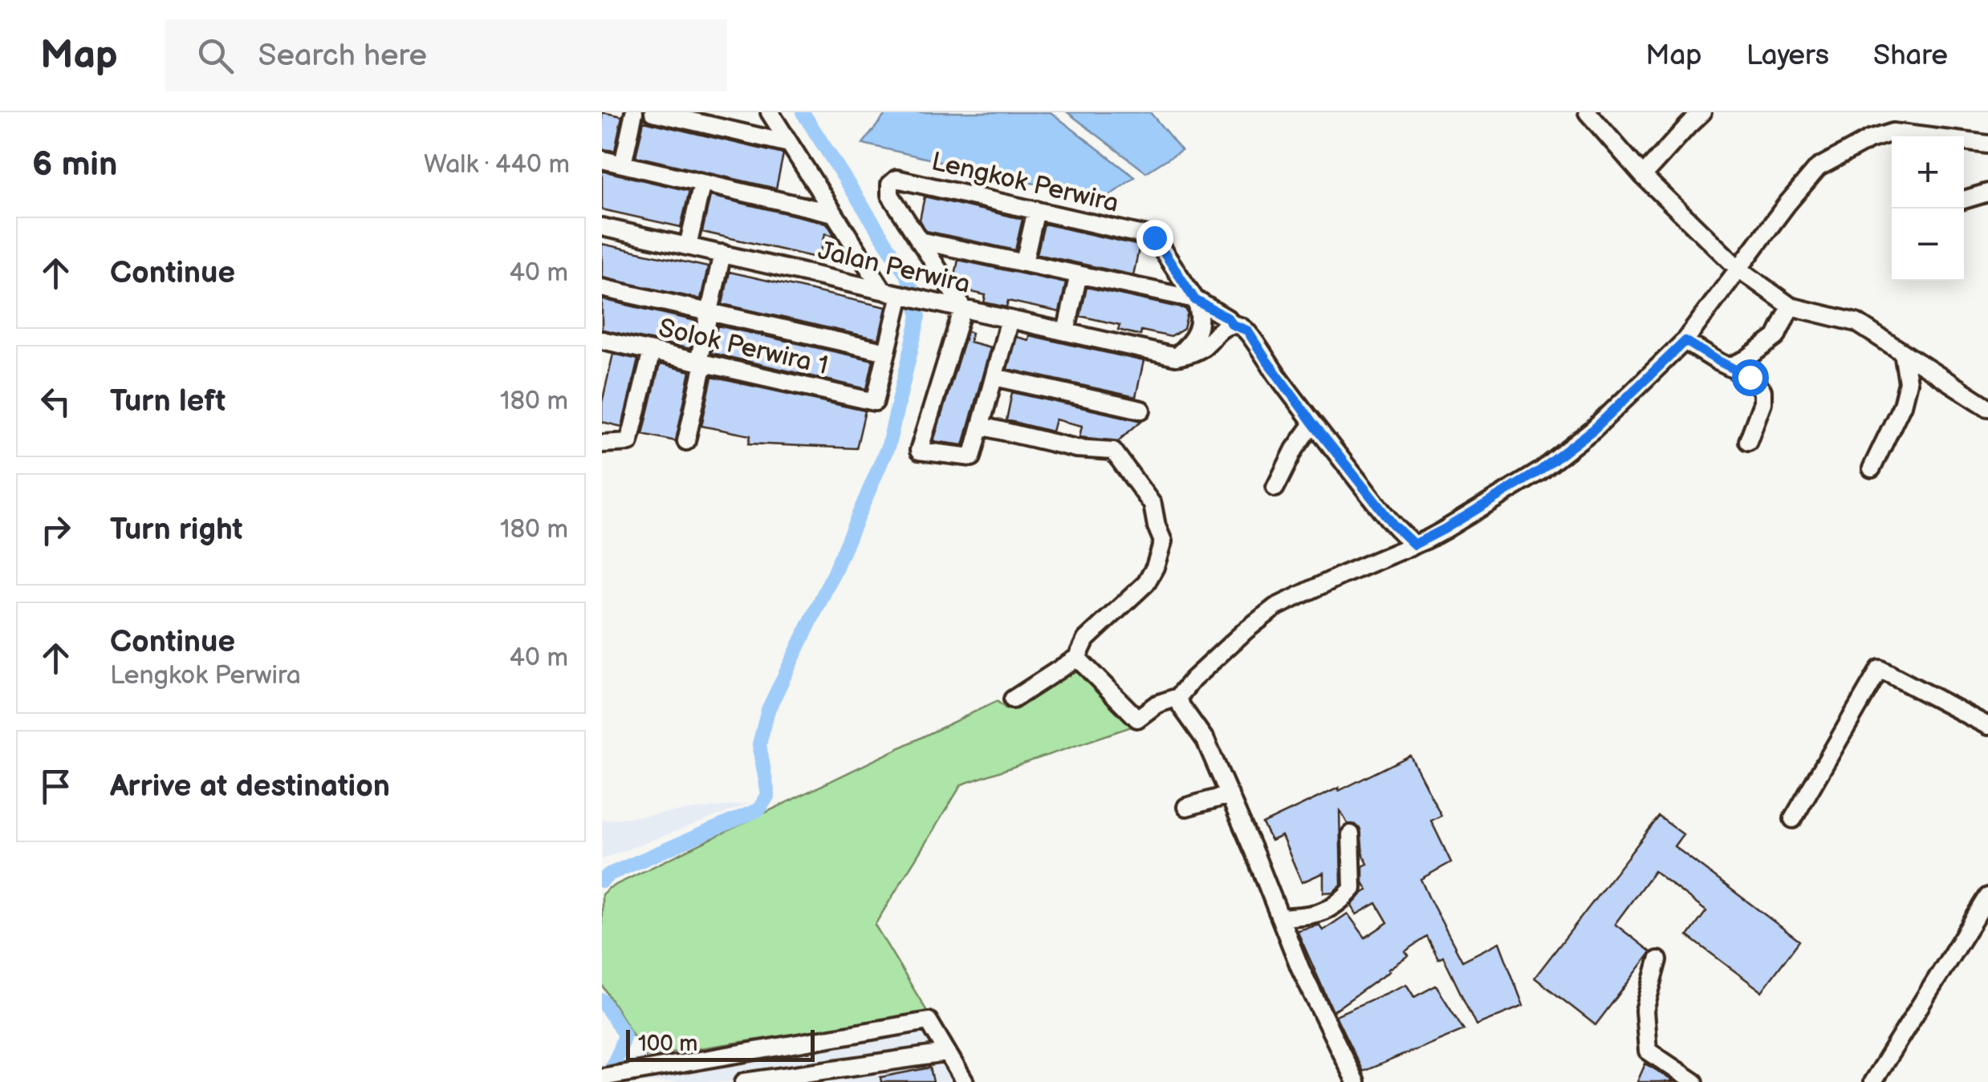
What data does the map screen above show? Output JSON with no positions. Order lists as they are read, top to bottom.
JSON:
{
  "streets": {
    "street": ["Lengkok Perwira", "Jalan Perwira", "Solok Perwira 1"]
  },
  "crossings": [
    ["Lengkok Perwira", "Jalan Perwira"]
  ],
  "scale_bar": "100 m",
  "page": {
    "header": "Map",
    "search": "Search here",
    "nav": ["Map", "Layers", "Share"],
    "heading": ["6 min", "Walk · 440 m"],
    "map_buttons": ["+", "−"],
    "list": [
      ["Continue", "40 m"],
      ["Turn left", "180 m"],
      ["Turn right", "180 m"],
      ["Continue", "Lengkok Perwira", "40 m"],
      "Arrive at destination"
    ],
    "scale": "100 m"
  }
}
